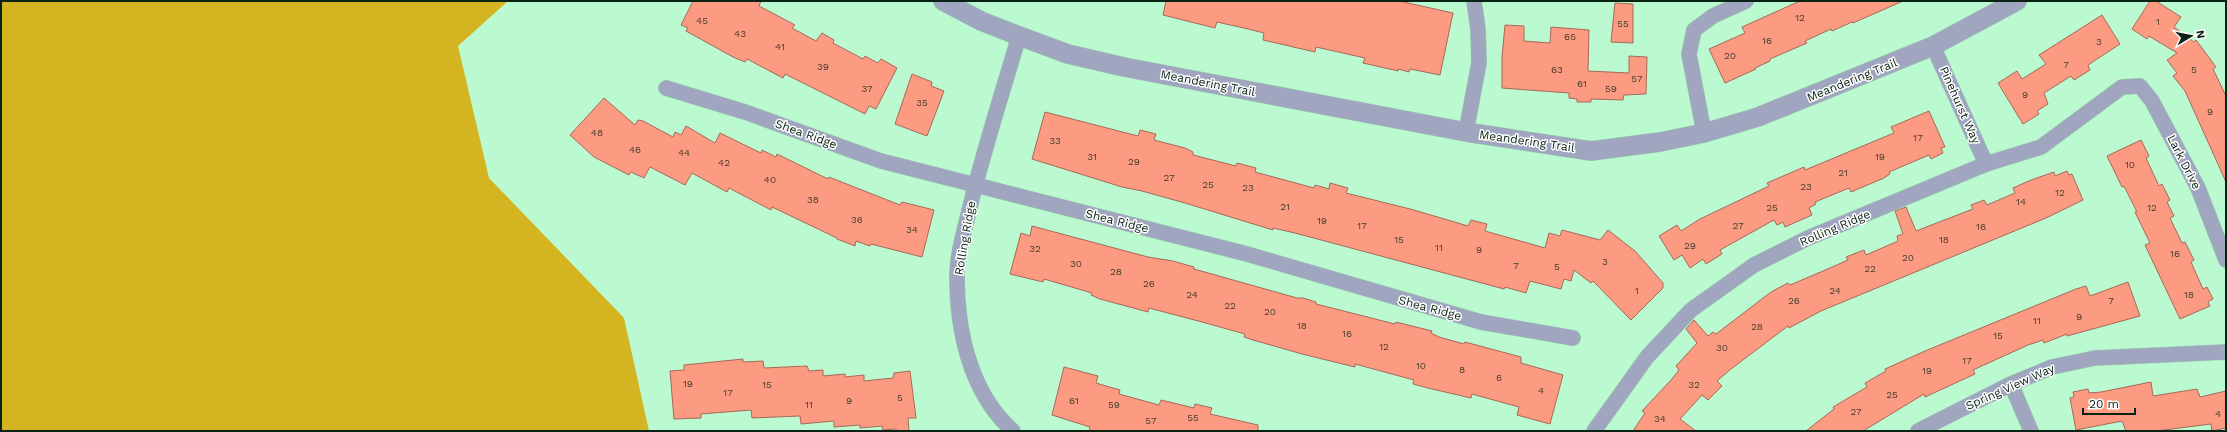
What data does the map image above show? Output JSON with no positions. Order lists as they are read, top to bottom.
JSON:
{
  "streets": {
    "street": [
      "Meandering Trail",
      "Pinehurst Way",
      "Shea Ridge",
      "Lark Drive",
      "Rolling Ridge",
      "Spring View Way"
    ]
  },
  "crossings": [
    ["Meandering Trail", "Pinehurst Way"],
    ["Meandering Trail", "Rolling Ridge"],
    ["Pinehurst Way", "Rolling Ridge"],
    ["Shea Ridge", "Rolling Ridge"],
    ["Lark Drive", "Rolling Ridge"]
  ],
  "house_numbers": [
    "12",
    "45",
    "1",
    "55",
    "43",
    "65",
    "16",
    "3",
    "41",
    "20",
    "7",
    "39",
    "63",
    "5",
    "57",
    "61",
    "37",
    "59",
    "9",
    "35",
    "9",
    "48",
    "17",
    "33",
    "46",
    "44",
    "31",
    "19",
    "29",
    "42",
    "10",
    "21",
    "27",
    "40",
    "25",
    "23",
    "23",
    "12",
    "38",
    "14",
    "21",
    "25",
    "12",
    "36",
    "19",
    "17",
    "27",
    "16",
    "34",
    "15",
    "18",
    "29",
    "11",
    "32",
    "9",
    "16",
    "20",
    "3",
    "30",
    "7",
    "5",
    "22",
    "28",
    "26",
    "1",
    "24",
    "24",
    "18",
    "26",
    "7",
    "22",
    "20",
    "9",
    "11",
    "18",
    "28",
    "16",
    "15",
    "12",
    "30",
    "17",
    "10",
    "8",
    "19",
    "6",
    "19",
    "15",
    "32",
    "4",
    "17",
    "25",
    "5",
    "9",
    "61",
    "11",
    "59",
    "27",
    "4",
    "55",
    "34",
    "57"
  ],
  "scale_bar": "20 m",
  "north": "right"
}
